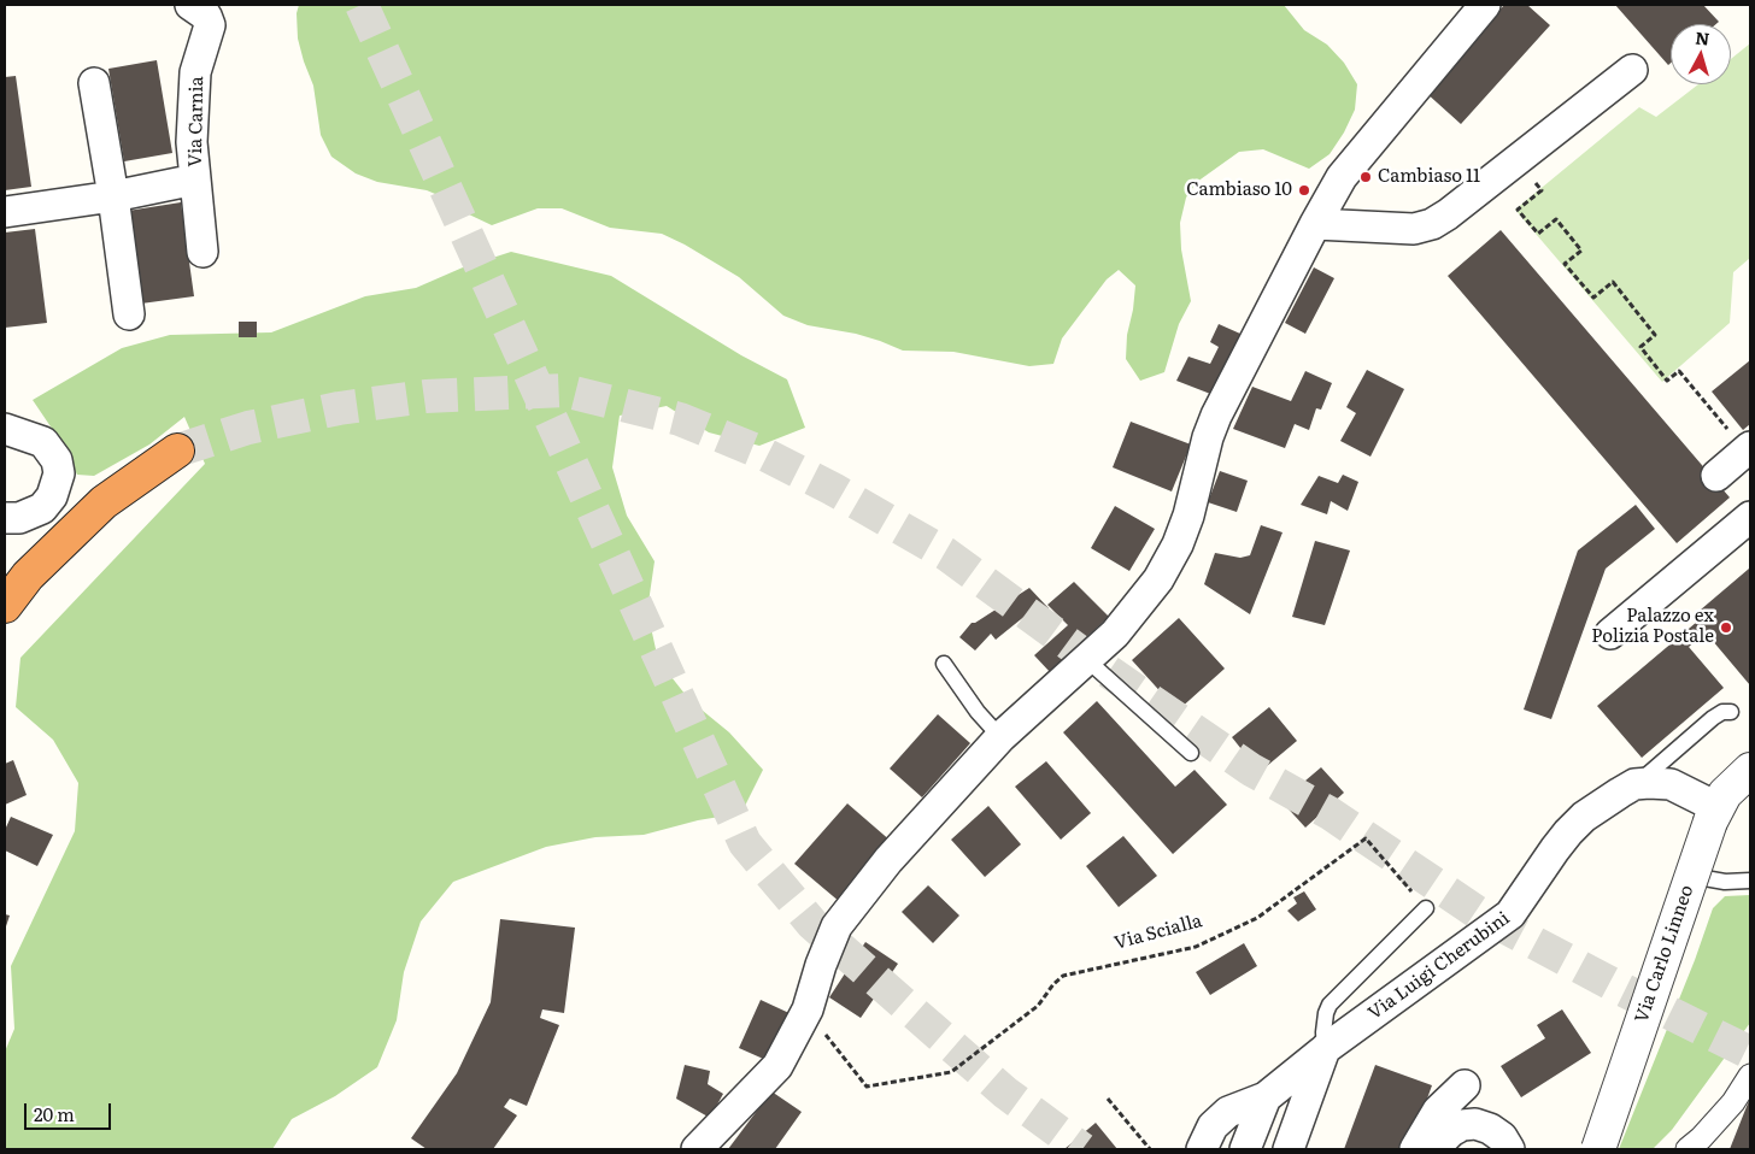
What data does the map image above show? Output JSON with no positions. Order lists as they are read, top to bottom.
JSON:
{
  "streets": {
    "street": ["Via Carnia", "Via Carlo Linneo", "Via Luigi Cherubini"],
    "path": ["Via Scialla"]
  },
  "crossings": [
    ["Via Carlo Linneo", "Via Luigi Cherubini"]
  ],
  "places": ["Cambiaso 11", "Cambiaso 10", "Palazzo ex Polizia Postale"],
  "scale_bar": "20 m",
  "north": "top"
}
